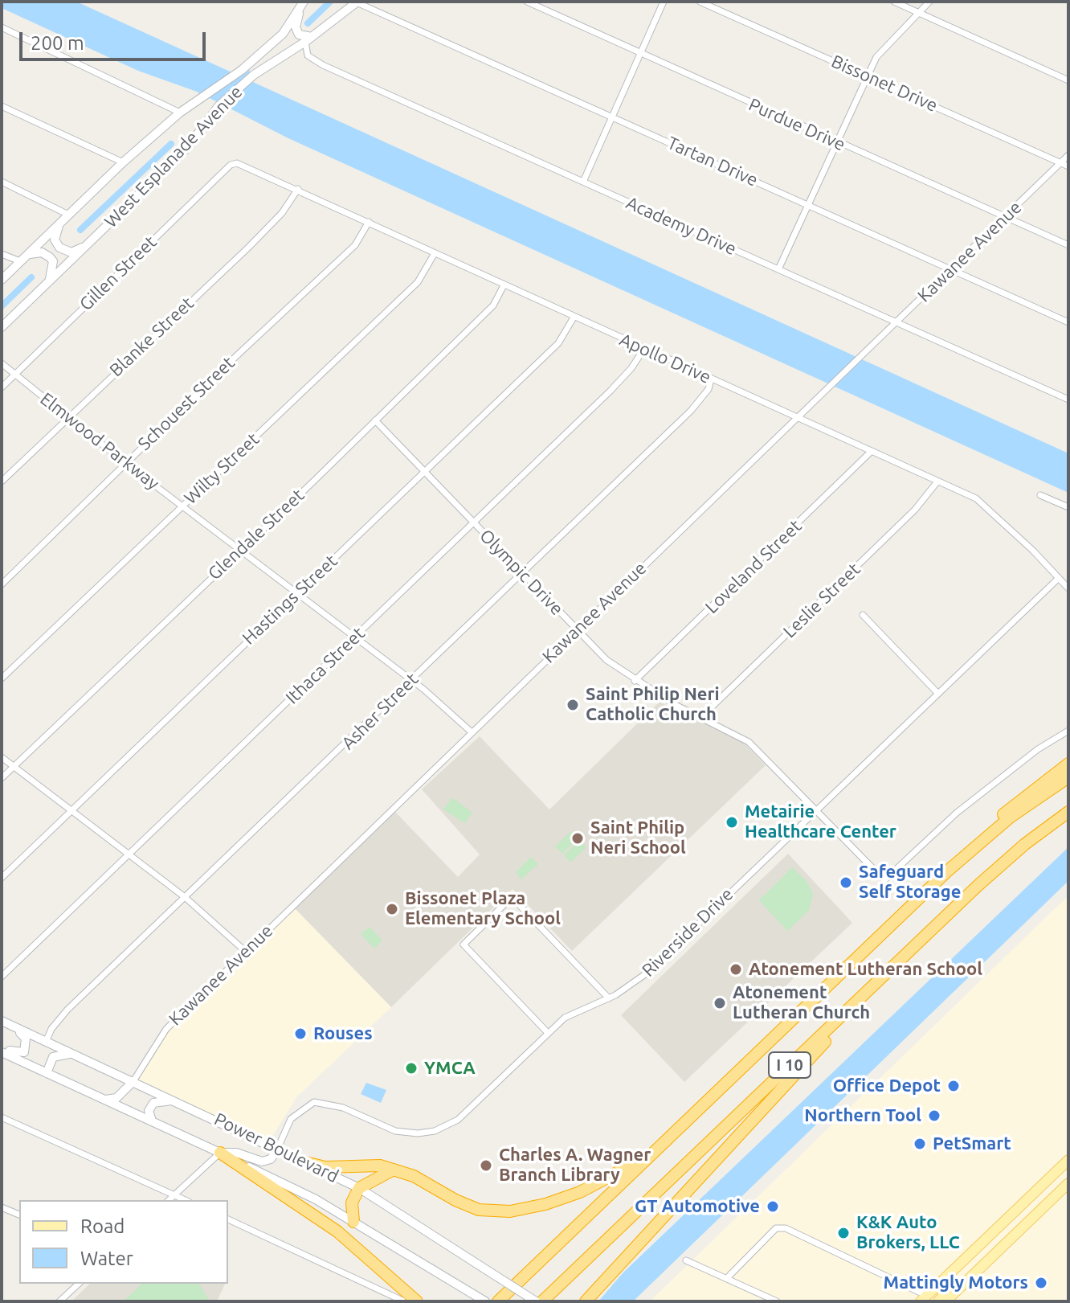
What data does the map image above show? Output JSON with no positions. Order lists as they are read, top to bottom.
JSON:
{
  "streets": {
    "highway": ["I 10"],
    "main road": ["West Esplanade Avenue", "Power Boulevard"],
    "street": [
      "Bissonet Drive",
      "Purdue Drive",
      "Tartan Drive",
      "Academy Drive",
      "Kawanee Avenue",
      "Gillen Street",
      "Blanke Street",
      "Apollo Drive",
      "Schouest Street",
      "Elmwood Parkway",
      "Wilty Street",
      "Glendale Street",
      "Loveland Street",
      "Olympic Drive",
      "Hastings Street",
      "Leslie Street",
      "Ithaca Street",
      "Asher Street",
      "Riverside Drive"
    ]
  },
  "crossings": [
    ["Bissonet Drive", "Kawanee Avenue"],
    ["Purdue Drive", "Kawanee Avenue"],
    ["West Esplanade Avenue", "Tartan Drive"],
    ["West Esplanade Avenue", "Academy Drive"],
    ["Tartan Drive", "Kawanee Avenue"],
    ["Academy Drive", "Kawanee Avenue"],
    ["Kawanee Avenue", "Apollo Drive"],
    ["Kawanee Avenue", "Elmwood Parkway"],
    ["Kawanee Avenue", "Olympic Drive"],
    ["Kawanee Avenue", "Power Boulevard"],
    ["Gillen Street", "Apollo Drive"],
    ["Gillen Street", "Elmwood Parkway"],
    ["Blanke Street", "Apollo Drive"],
    ["Blanke Street", "Elmwood Parkway"],
    ["Apollo Drive", "Schouest Street"],
    ["Apollo Drive", "Wilty Street"],
    ["Apollo Drive", "Glendale Street"],
    ["Apollo Drive", "Loveland Street"],
    ["Apollo Drive", "Hastings Street"],
    ["Apollo Drive", "Leslie Street"],
    ["Apollo Drive", "Ithaca Street"],
    ["Apollo Drive", "Asher Street"],
    ["Apollo Drive", "Riverside Drive"],
    ["Schouest Street", "Elmwood Parkway"],
    ["Elmwood Parkway", "Wilty Street"],
    ["Elmwood Parkway", "Glendale Street"],
    ["Elmwood Parkway", "Hastings Street"],
    ["Elmwood Parkway", "Ithaca Street"],
    ["Elmwood Parkway", "Asher Street"],
    ["Glendale Street", "Olympic Drive"],
    ["Loveland Street", "Olympic Drive"],
    ["Olympic Drive", "Hastings Street"],
    ["Olympic Drive", "Leslie Street"],
    ["Olympic Drive", "Ithaca Street"],
    ["Olympic Drive", "Asher Street"],
    ["Olympic Drive", "Riverside Drive"],
    ["Asher Street", "Power Boulevard"],
    ["Riverside Drive", "Power Boulevard"]
  ],
  "places": [
    "Saint Philip Neri Catholic Church",
    "Metairie Healthcare Center",
    "Saint Philip Neri School",
    "Safeguard Self Storage",
    "Bissonet Plaza Elementary School",
    "Atonement Lutheran School",
    "Atonement Lutheran Church",
    "Rouses",
    "YMCA",
    "Office Depot",
    "Northern Tool",
    "PetSmart",
    "Charles A. Wagner Branch Library",
    "GT Automotive",
    "K&K Auto Brokers, LLC",
    "Mattingly Motors"
  ],
  "legend": ["Road", "Water"],
  "scale_bar": "200 m"
}
